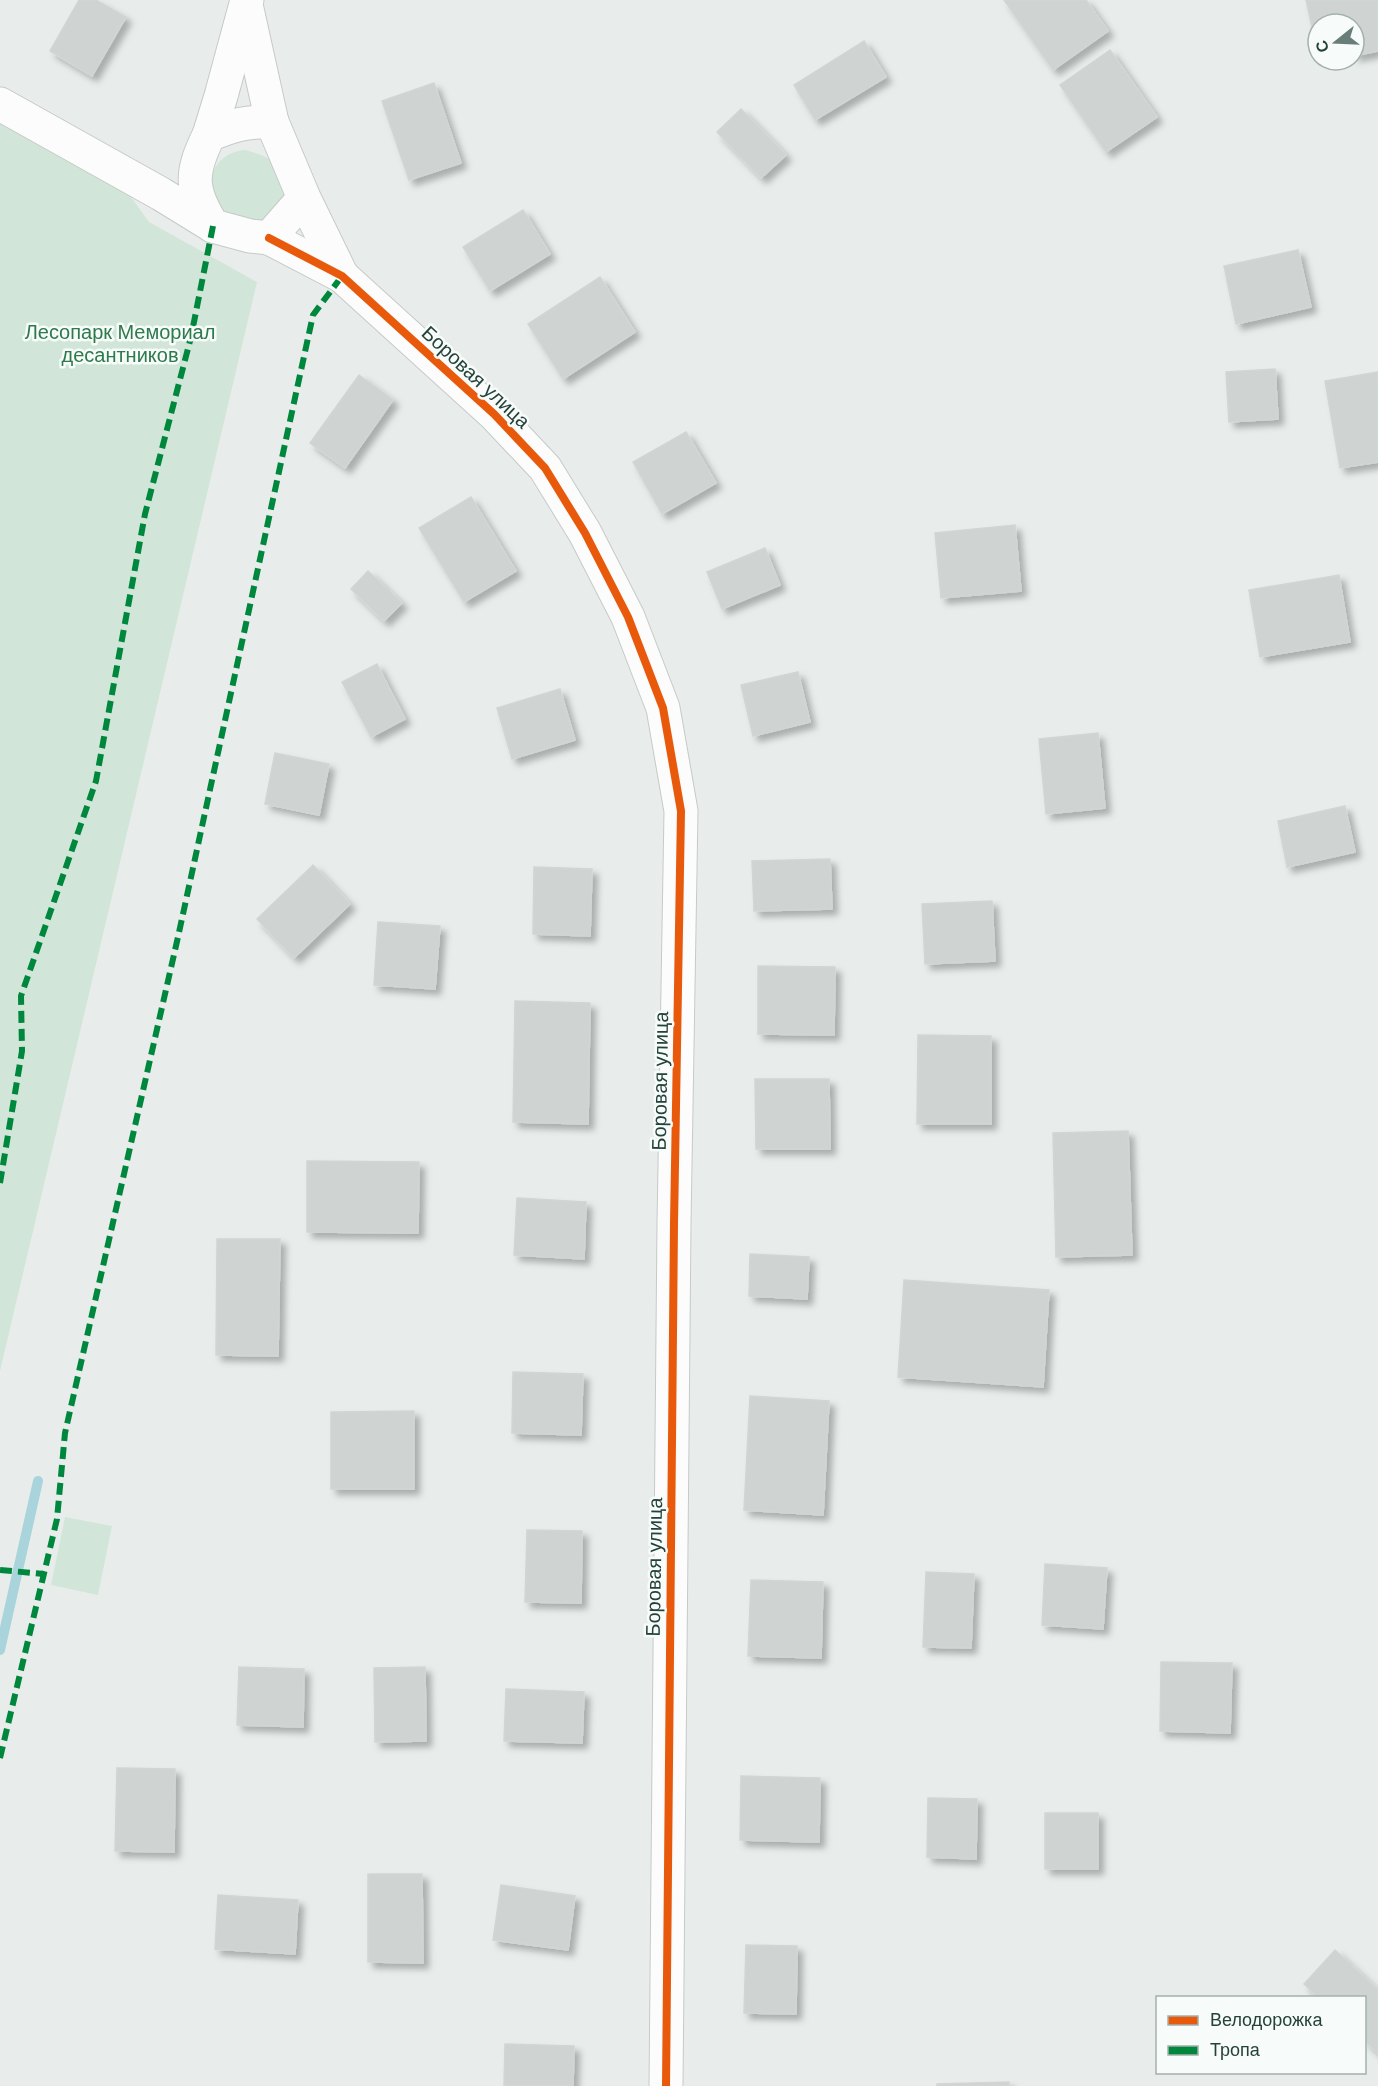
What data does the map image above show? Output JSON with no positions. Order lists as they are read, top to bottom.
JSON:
{
  "streets": {
    "street": ["Боровая улица"]
  },
  "parks": ["Лесопарк Мемориал десантников"],
  "legend": ["Велодорожка", "Тропа"],
  "north": "left"
}
